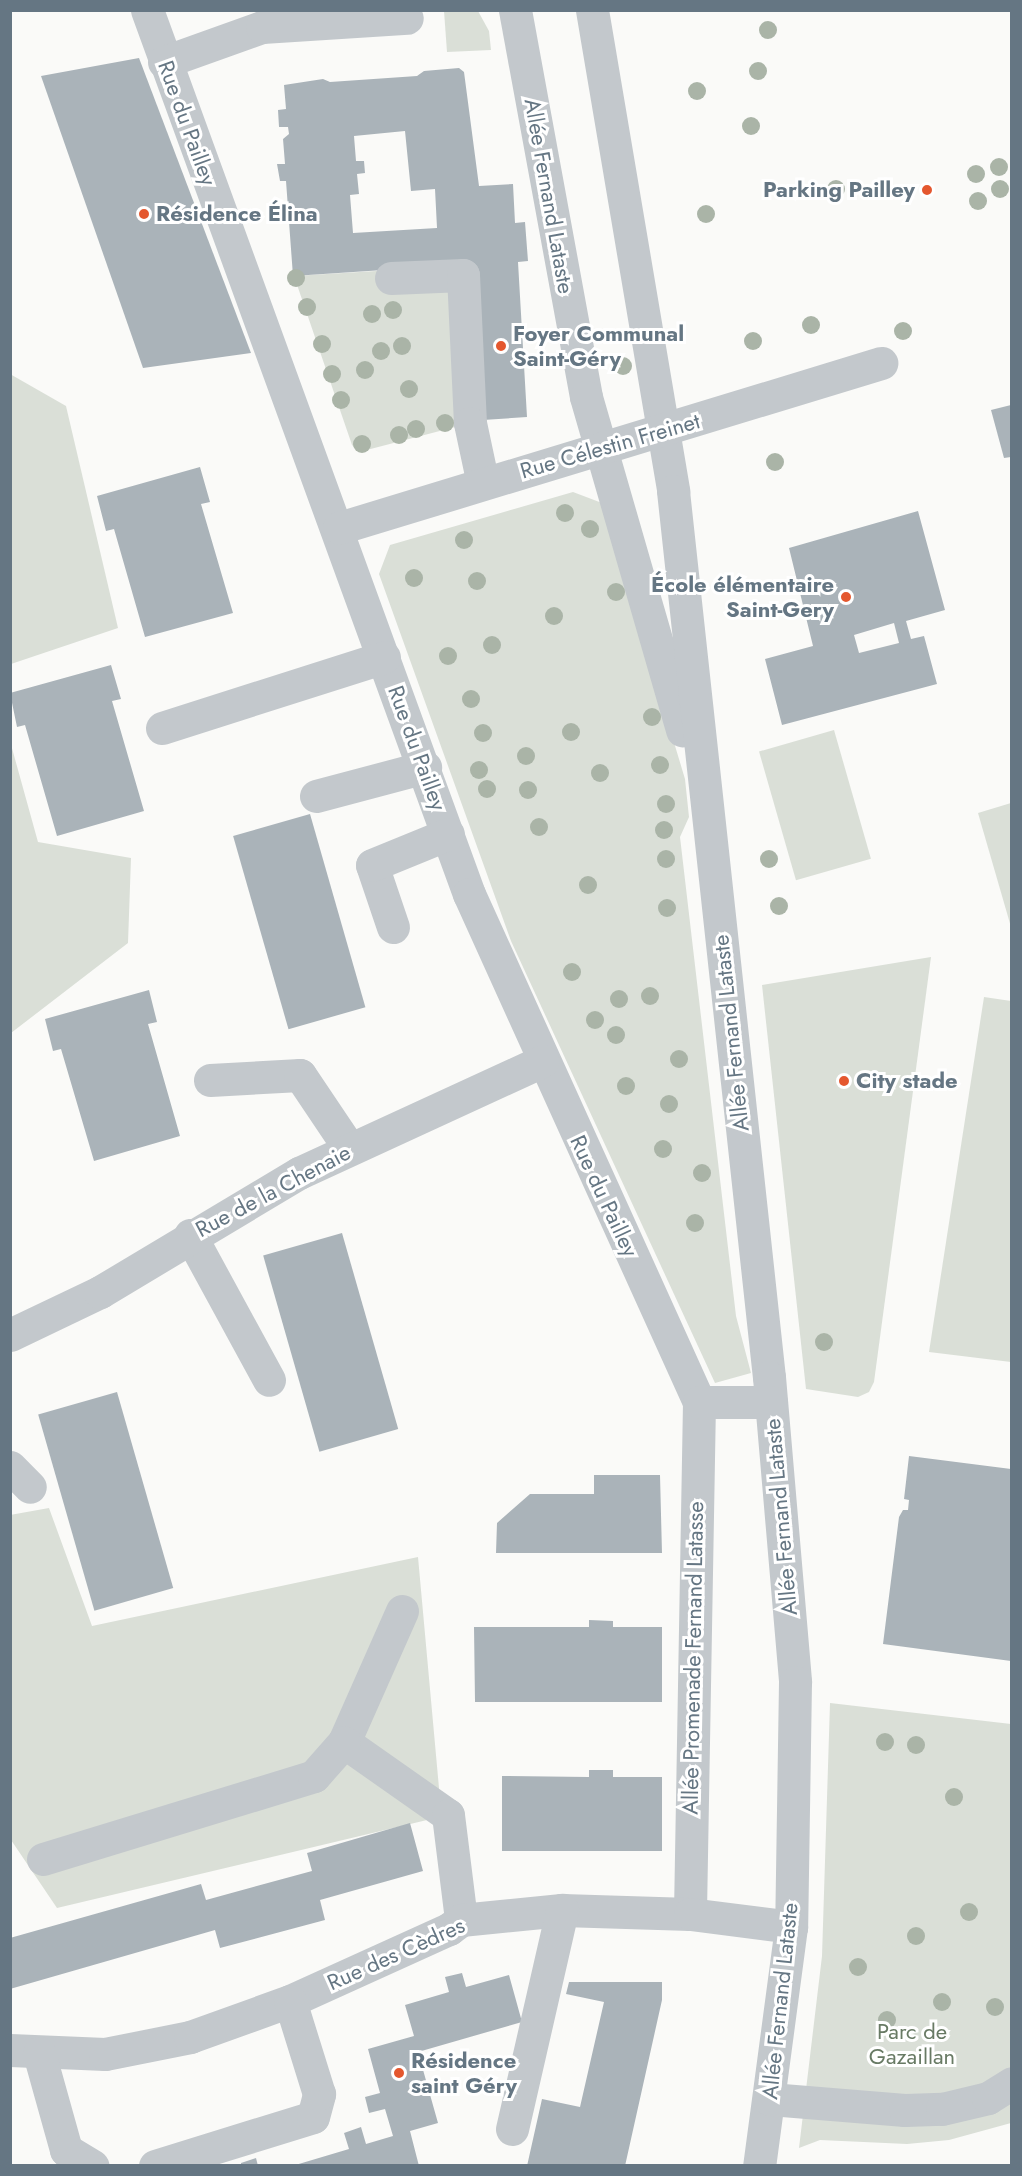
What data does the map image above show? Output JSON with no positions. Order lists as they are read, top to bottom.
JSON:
{
  "streets": {
    "street": [
      "Rue du Pailley",
      "Allée Fernand Lataste",
      "Rue Célestin Freinet",
      "Rue de la Chenaie",
      "Allée Promenade Fernand Latasse",
      "Rue des Cèdres"
    ]
  },
  "crossings": [
    ["Rue du Pailley", "Rue Célestin Freinet"],
    ["Rue du Pailley", "Rue de la Chenaie"],
    ["Rue du Pailley", "Allée Promenade Fernand Latasse"],
    ["Allée Fernand Lataste", "Rue Célestin Freinet"],
    ["Allée Fernand Lataste", "Rue des Cèdres"],
    ["Allée Promenade Fernand Latasse", "Rue des Cèdres"]
  ],
  "parks": ["Parc de Gazaillan"],
  "places": [
    "Parking Pailley",
    "Résidence Élina",
    "Foyer Communal Saint-Géry",
    "École élémentaire Saint-Gery",
    "City stade",
    "Résidence saint Géry"
  ]
}
